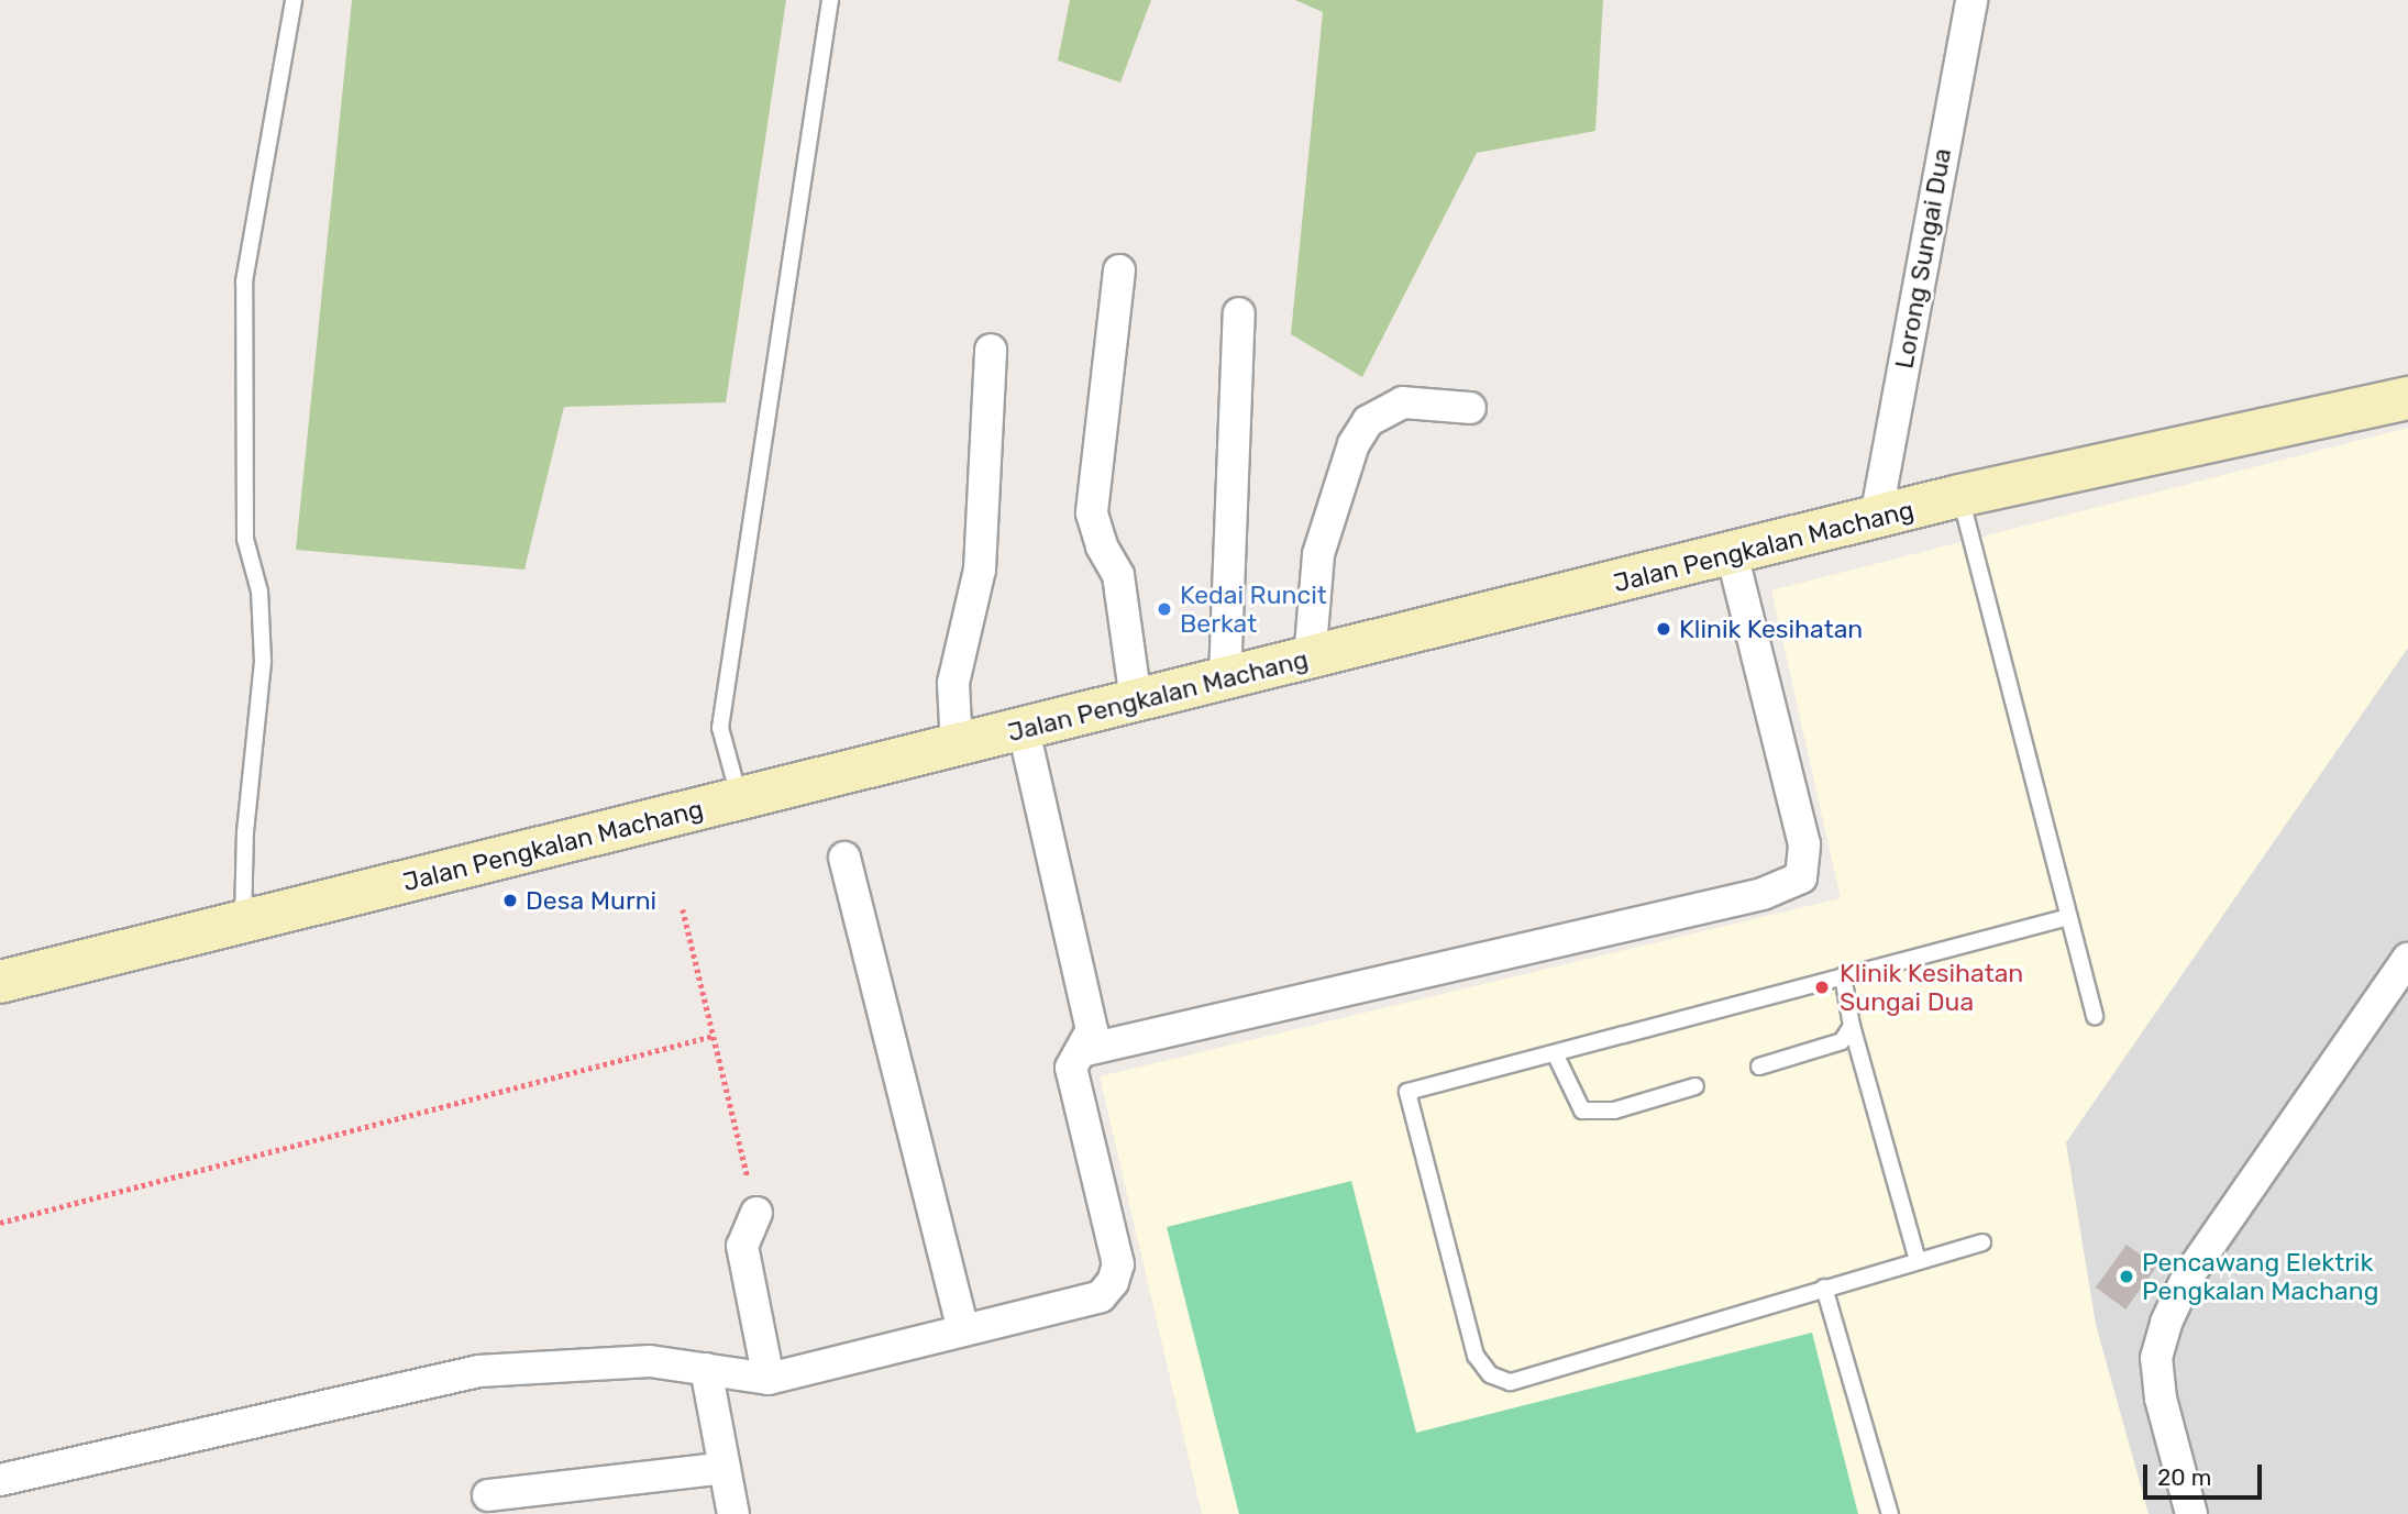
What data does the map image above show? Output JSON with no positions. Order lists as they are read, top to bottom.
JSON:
{
  "streets": {
    "main road": ["Jalan Pengkalan Machang"],
    "street": ["Lorong Sungai Dua"]
  },
  "crossings": [
    ["Lorong Sungai Dua", "Jalan Pengkalan Machang"]
  ],
  "places": [
    "Kedai Runcit Berkat",
    "Klinik Kesihatan",
    "Desa Murni",
    "Klinik Kesihatan Sungai Dua",
    "Pencawang Elektrik Pengkalan Machang"
  ],
  "scale_bar": "20 m"
}
